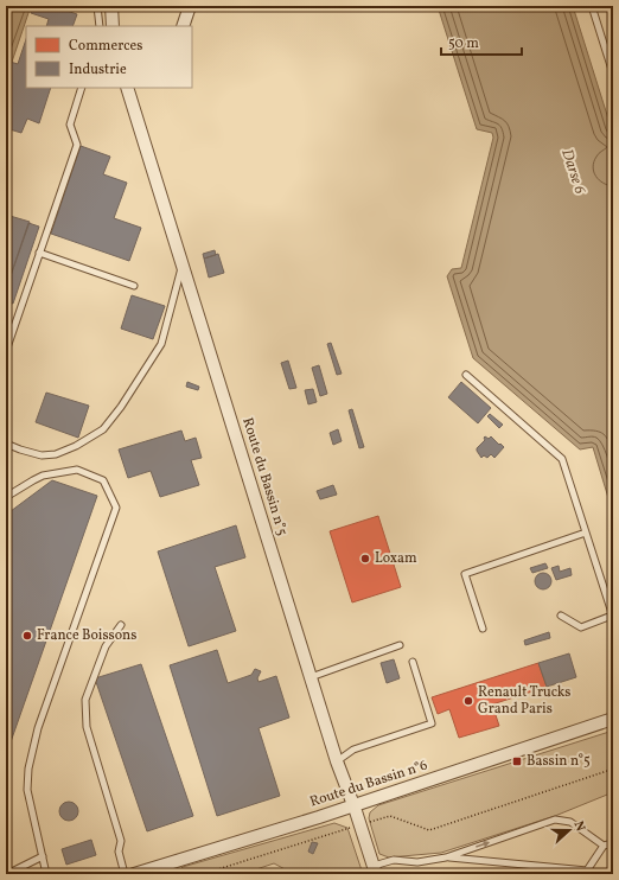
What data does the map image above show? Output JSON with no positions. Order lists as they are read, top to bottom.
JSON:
{
  "streets": {
    "street": ["Route du Bassin n°5", "Route du Bassin n°6"]
  },
  "crossings": [
    ["Route du Bassin n°5", "Route du Bassin n°6"]
  ],
  "water": ["Darse 6"],
  "places": {
    "other": ["Loxam", "France Boissons", "Renault Trucks Grand Paris"],
    "transit": ["Bassin n°5"]
  },
  "legend": ["Commerces", "Industrie"],
  "scale_bar": "50 m",
  "north": "right"
}
